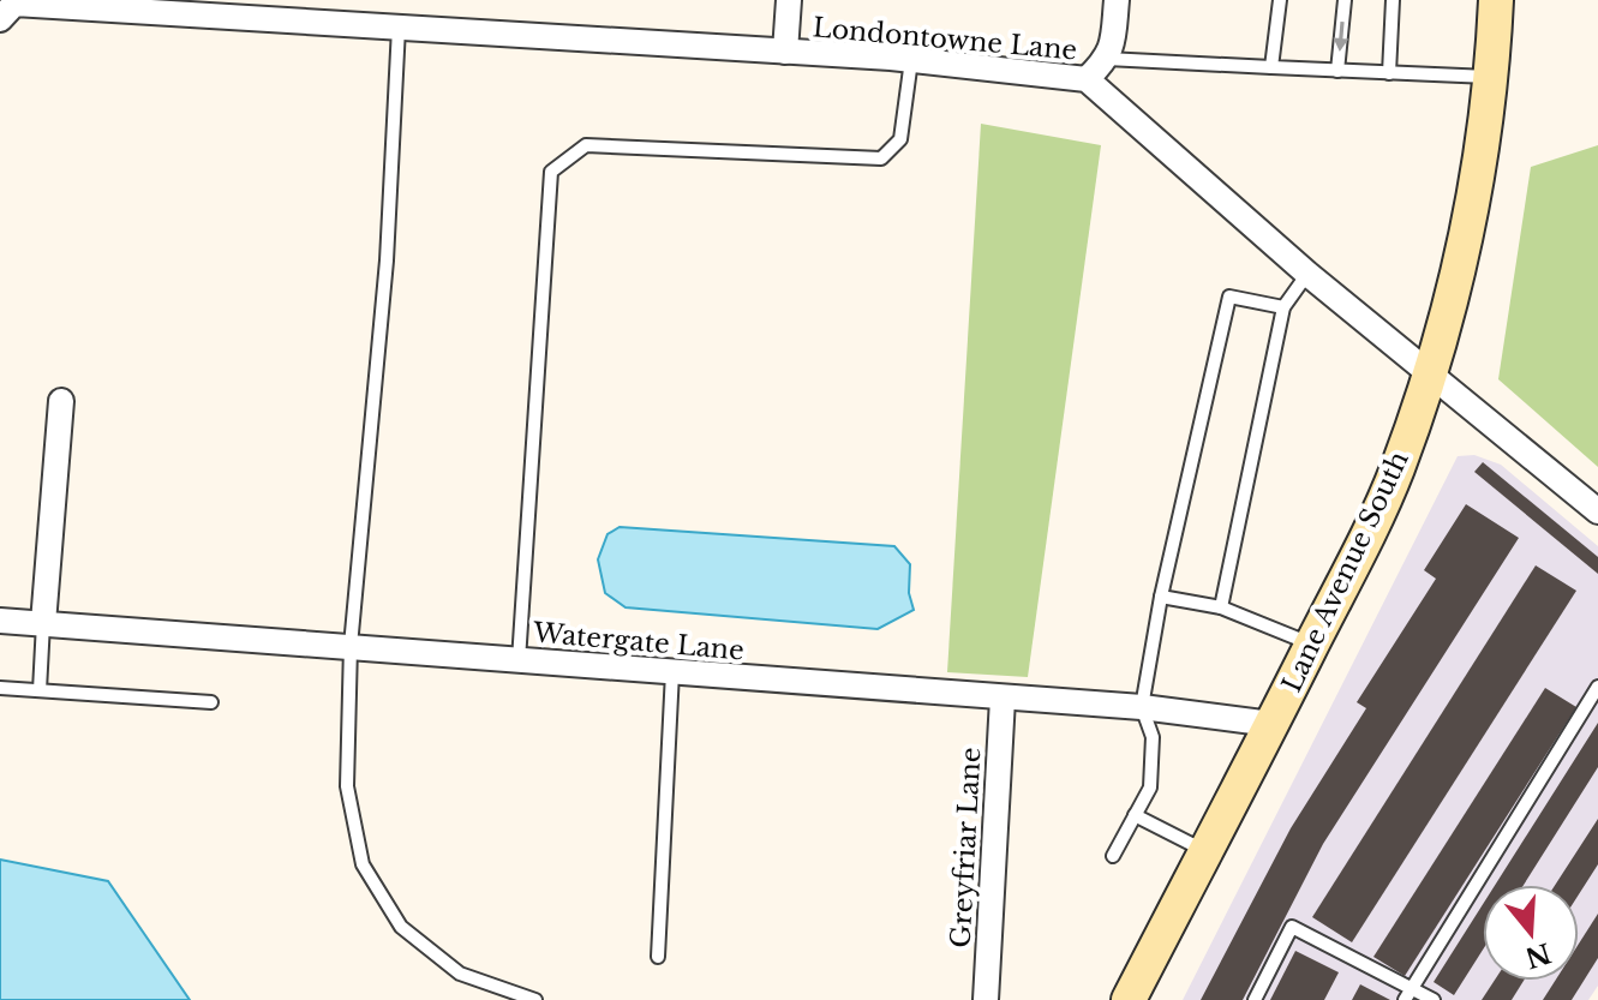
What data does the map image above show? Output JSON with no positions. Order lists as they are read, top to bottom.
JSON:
{
  "streets": {
    "main road": ["Lane Avenue South"],
    "street": ["Londontowne Lane", "Watergate Lane", "Greyfriar Lane"]
  },
  "crossings": [
    ["Londontowne Lane", "Lane Avenue South"],
    ["Lane Avenue South", "Watergate Lane"],
    ["Watergate Lane", "Greyfriar Lane"]
  ],
  "north": "bottom"
}
